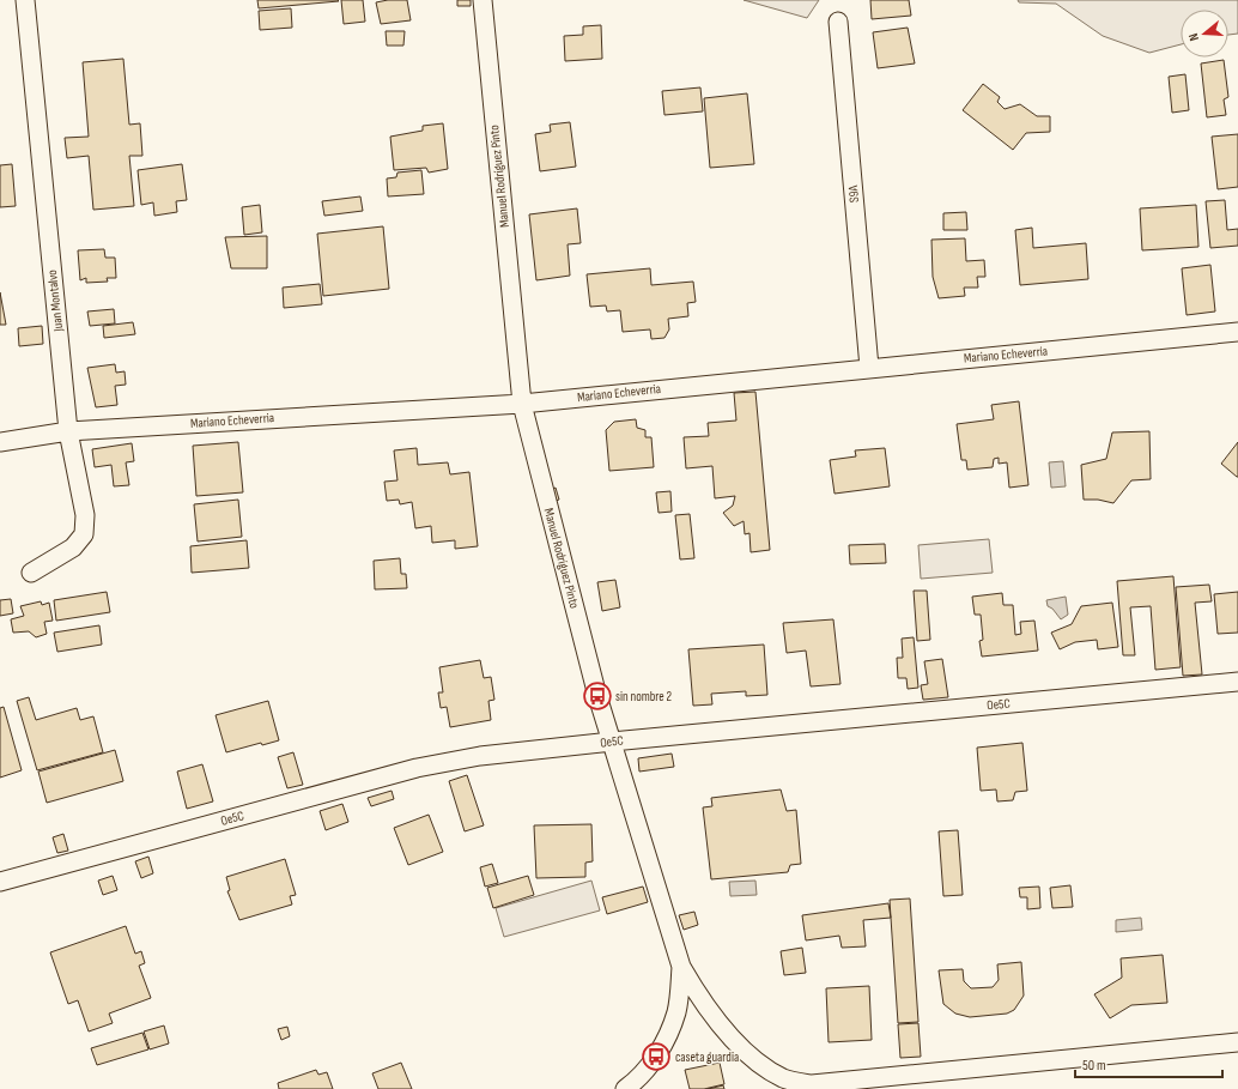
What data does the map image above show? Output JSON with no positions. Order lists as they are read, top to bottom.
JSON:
{
  "streets": {
    "street": [
      "Manuel Rodríguez Pinto",
      "S9A",
      "Juan Montalvo",
      "Mariano Echeverria",
      "Oe5C"
    ]
  },
  "crossings": [
    ["Manuel Rodríguez Pinto", "Mariano Echeverria"],
    ["Manuel Rodríguez Pinto", "Oe5C"],
    ["S9A", "Mariano Echeverria"],
    ["Juan Montalvo", "Mariano Echeverria"]
  ],
  "places": {
    "bus stop": ["sin nombre 2", "caseta guardia"]
  },
  "scale_bar": "50 m",
  "north": "left"
}
